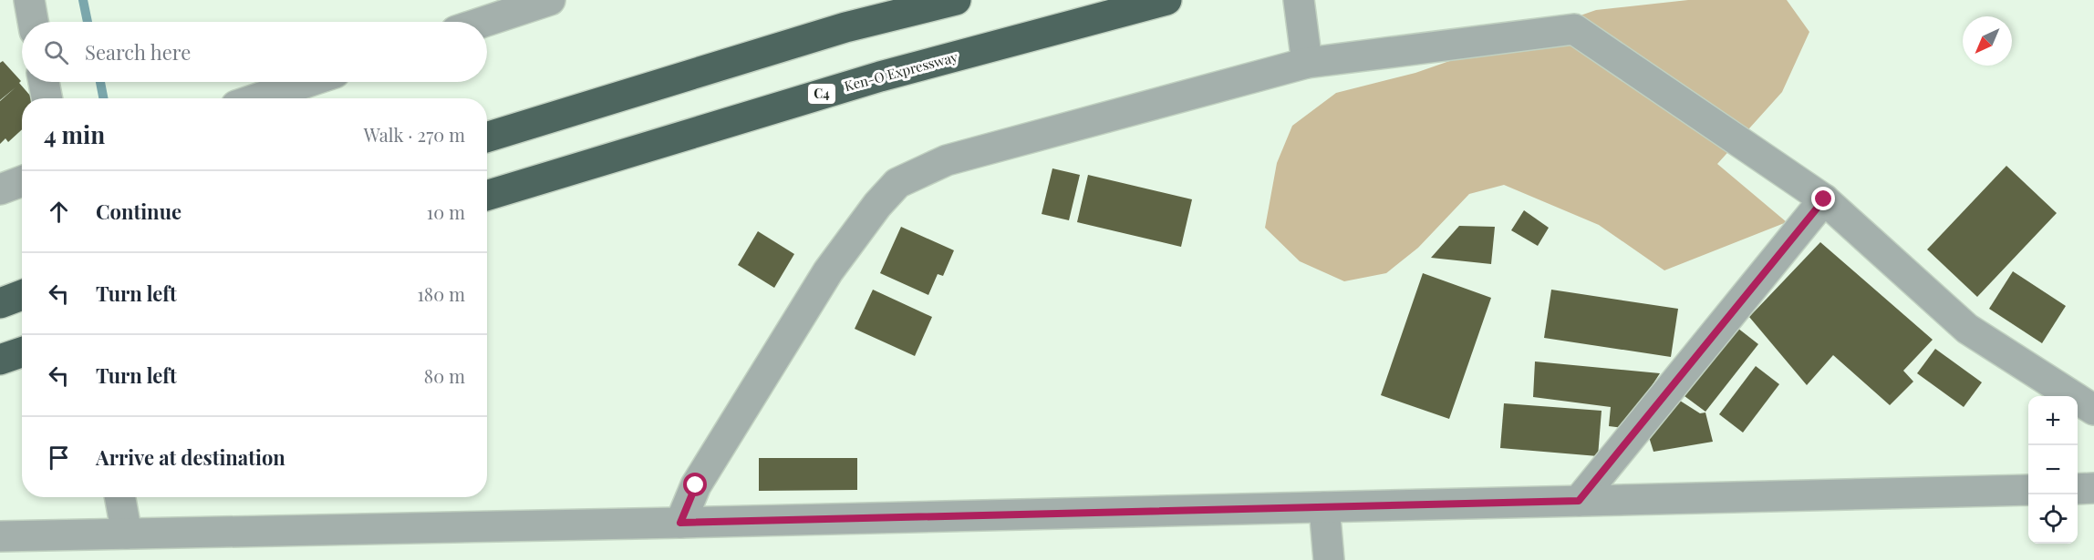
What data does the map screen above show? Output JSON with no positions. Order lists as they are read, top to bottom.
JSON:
{
  "streets": {
    "highway": ["Ken-O Expressway", "C4"]
  },
  "north": "bottom left",
  "page": {
    "search": "Search here",
    "heading": ["4 min", "Walk · 270 m"],
    "list": [
      ["Continue", "10 m"],
      ["Turn left", "180 m"],
      ["Turn left", "80 m"],
      "Arrive at destination"
    ],
    "map_buttons": ["+", "−"]
  }
}
